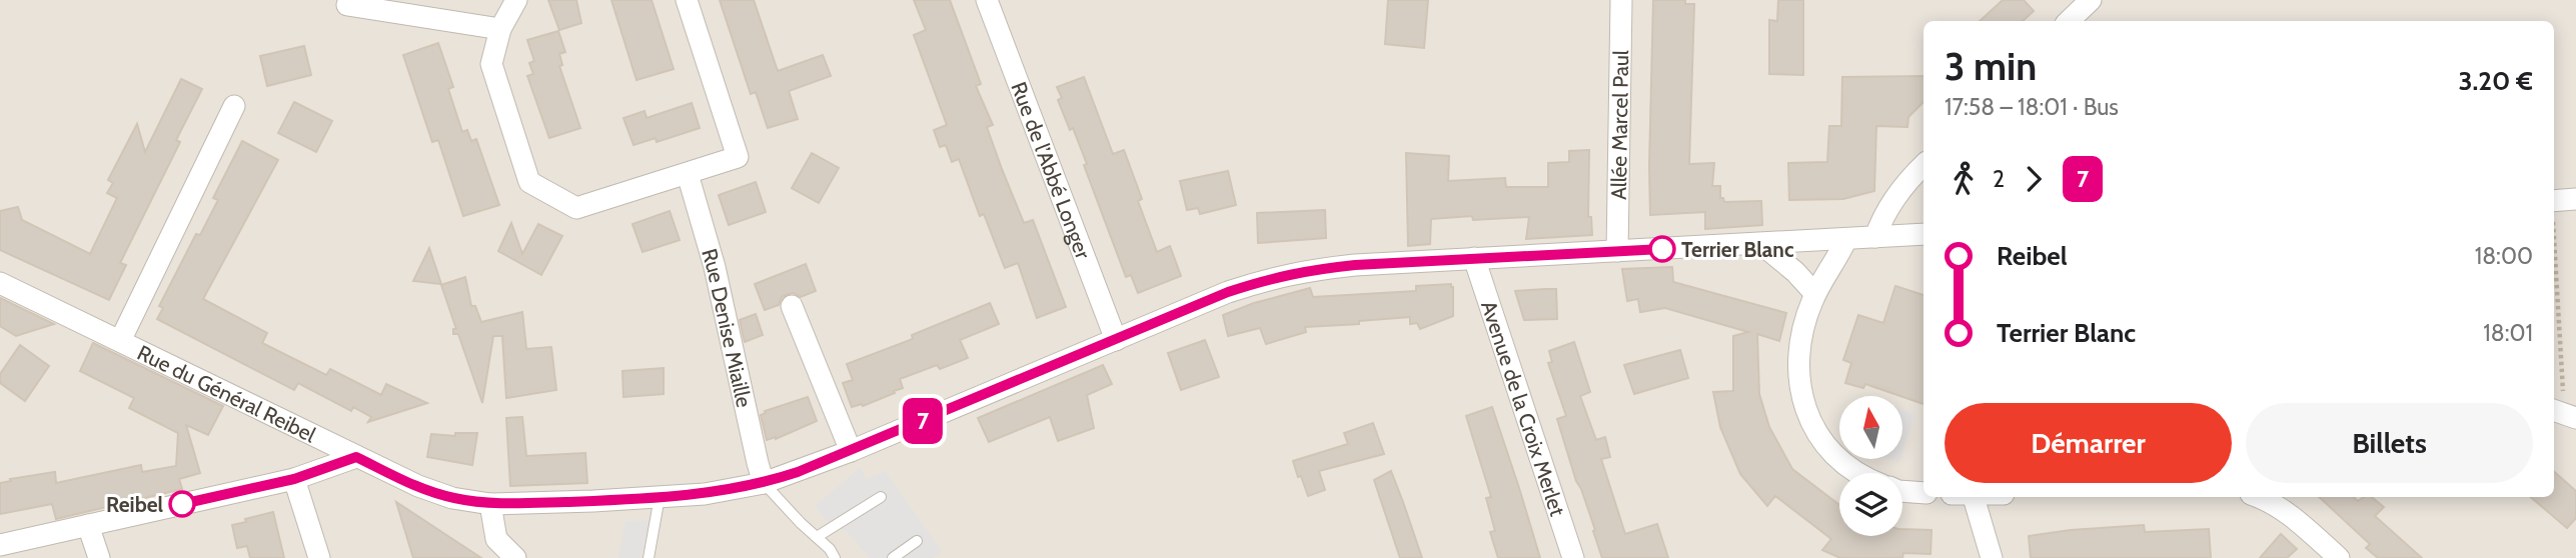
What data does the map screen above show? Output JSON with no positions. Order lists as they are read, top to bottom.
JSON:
{
  "streets": {
    "street": [
      "Allée Marcel Paul",
      "Rue de l’Abbé Longer",
      "Rue Denise Miaille",
      "Rue du Général Reibel",
      "Avenue de la Croix Merlet"
    ]
  },
  "crossings": [
    ["Allée Marcel Paul", "Rue du Général Reibel"],
    ["Rue de l’Abbé Longer", "Rue du Général Reibel"],
    ["Rue Denise Miaille", "Rue du Général Reibel"],
    ["Rue du Général Reibel", "Avenue de la Croix Merlet"]
  ],
  "places": ["Terrier Blanc", "Reibel"],
  "lines": ["bus line 7"],
  "north": "top",
  "page": {
    "on_map": "7",
    "heading": ["3 min", "17:58 – 18:01 · Bus", "3.20 €"],
    "legs": ["2", "7"],
    "list": [
      {
        "name": "Reibel",
        "value": "18:00"
      },
      {
        "name": "Terrier Blanc",
        "value": "18:01"
      }
    ],
    "buttons": ["Démarrer", "Billets"]
  }
}
